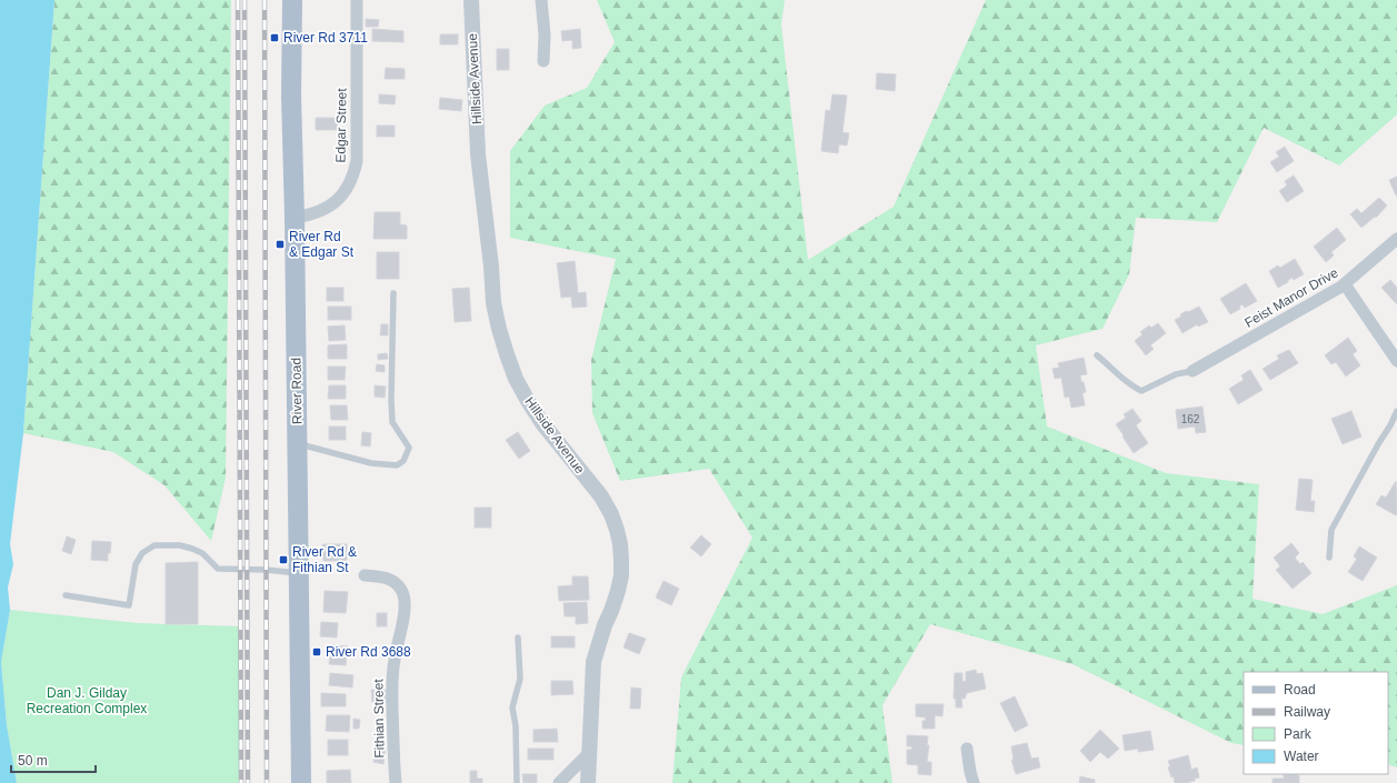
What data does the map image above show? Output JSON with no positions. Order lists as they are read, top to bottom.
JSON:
{
  "streets": {
    "main road": ["River Road"],
    "street": [
      "Hillside Avenue",
      "Edgar Street",
      "Feist Manor Drive",
      "Fithian Street"
    ]
  },
  "crossings": [
    ["Edgar Street", "River Road"]
  ],
  "parks": ["Dan J. Gilday Recreation Complex"],
  "places": {
    "transit": [
      "River Rd 3711",
      "River Rd & Edgar St",
      "River Rd & Fithian St",
      "River Rd 3688"
    ]
  },
  "house_numbers": ["162"],
  "legend": [
    "Road",
    "Railway",
    "Park",
    "Water"
  ],
  "scale_bar": "50 m"
}
